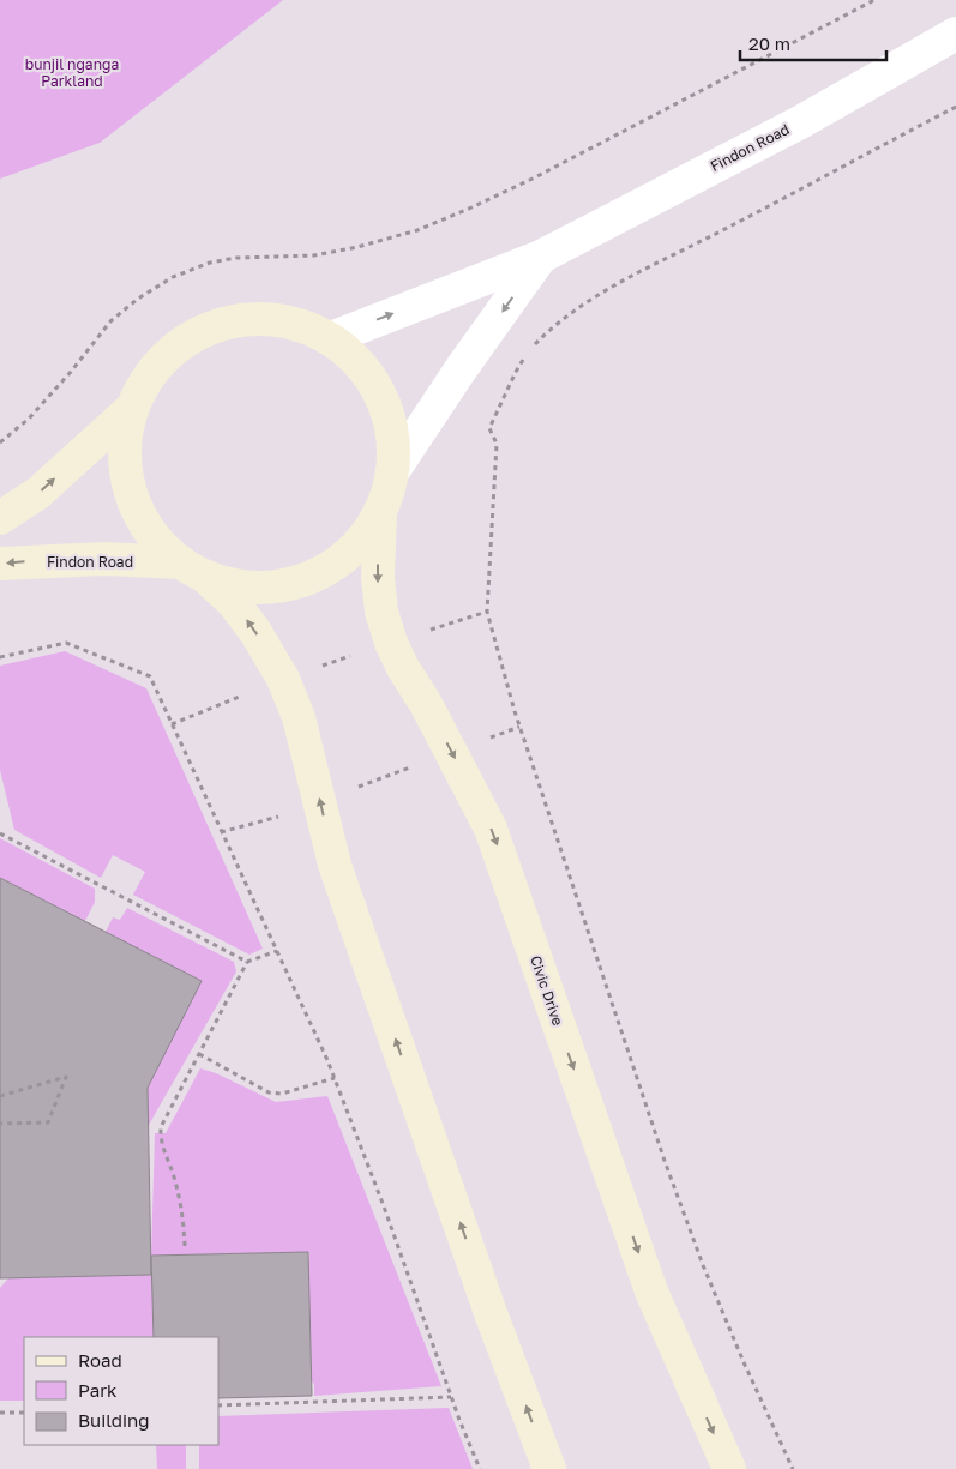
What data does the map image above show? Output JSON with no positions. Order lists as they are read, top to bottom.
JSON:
{
  "streets": {
    "main road": ["Findon Road", "Civic Drive"]
  },
  "crossings": [
    ["Findon Road", "Civic Drive"]
  ],
  "parks": ["bunjil nganga Parkland"],
  "legend": ["Road", "Park", "Building"],
  "scale_bar": "20 m"
}
